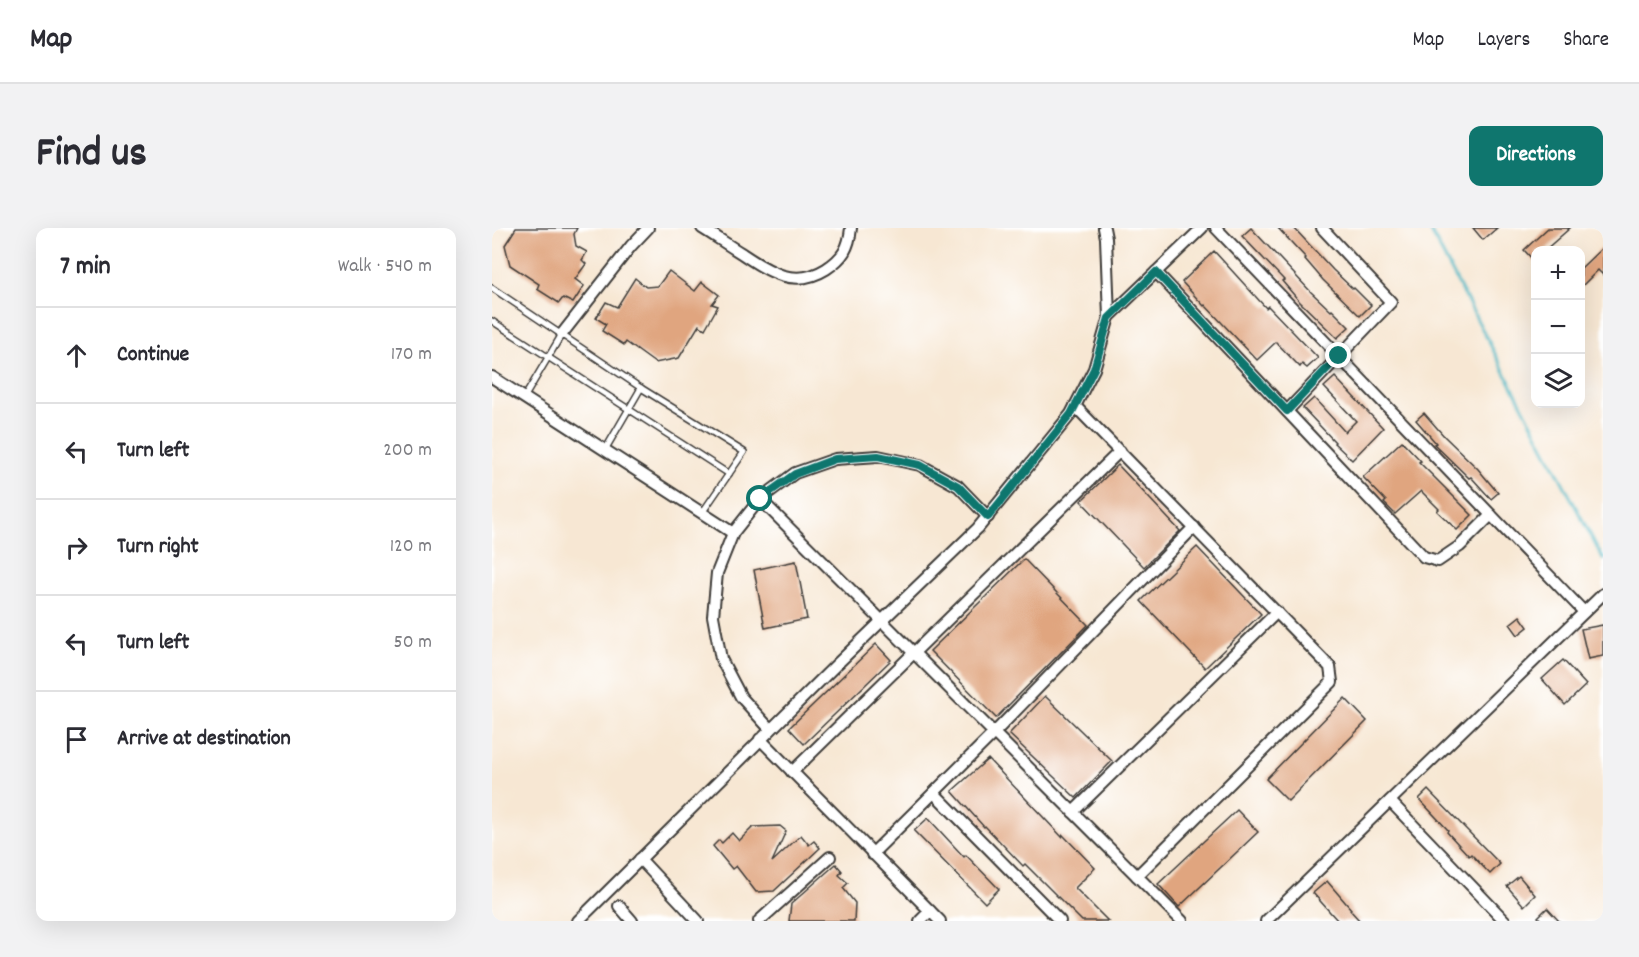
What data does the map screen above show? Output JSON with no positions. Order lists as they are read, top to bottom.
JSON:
{
  "page": {
    "header": "Map",
    "nav": ["Map", "Layers", "Share"],
    "title": "Find us",
    "buttons": "Directions",
    "heading": ["7 min", "Walk · 540 m"],
    "map_buttons": ["+", "−"],
    "list": [
      ["Continue", "170 m"],
      ["Turn left", "200 m"],
      ["Turn right", "120 m"],
      ["Turn left", "50 m"],
      "Arrive at destination"
    ]
  }
}
